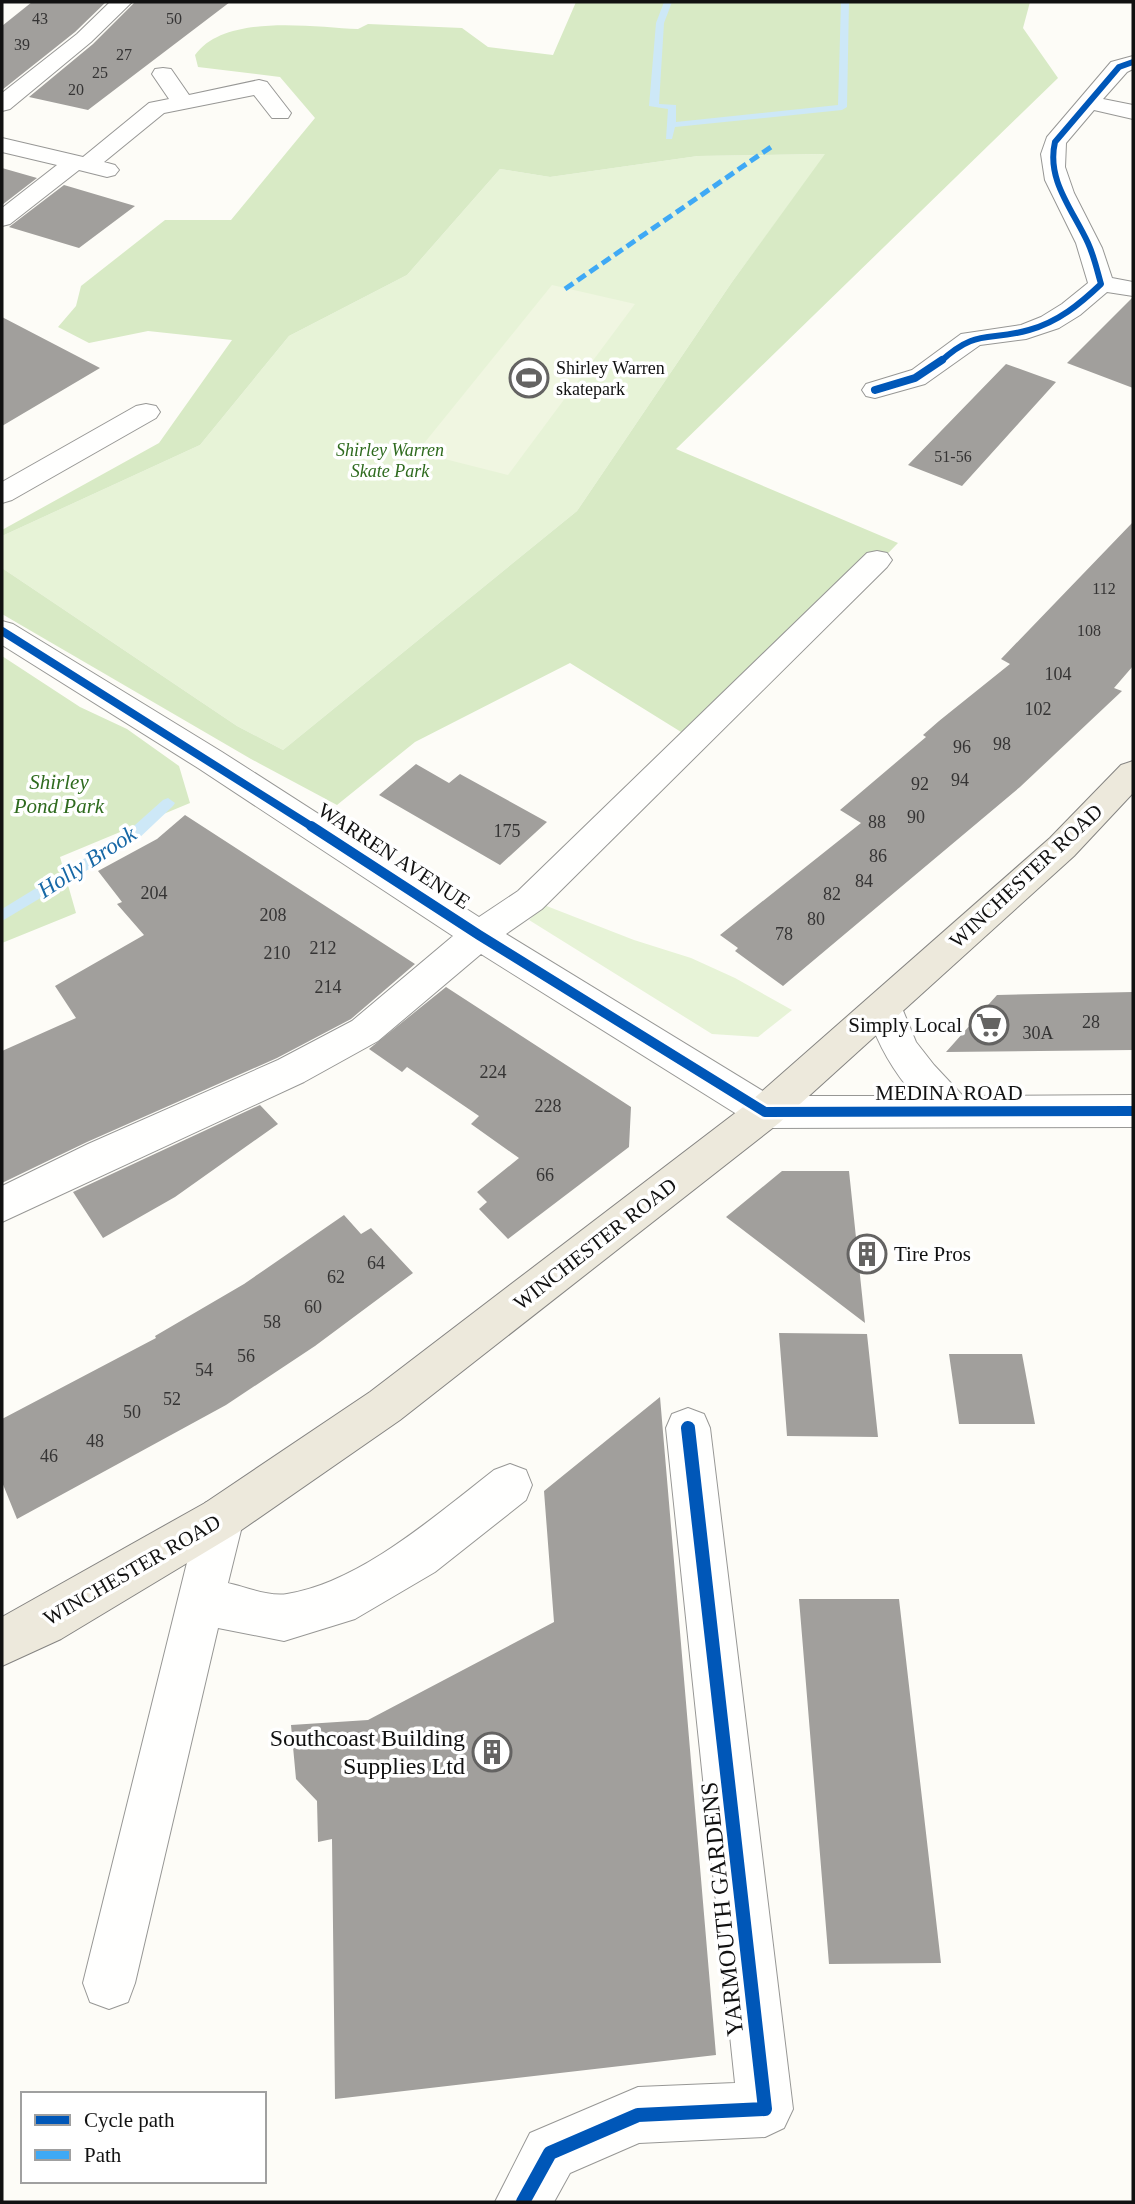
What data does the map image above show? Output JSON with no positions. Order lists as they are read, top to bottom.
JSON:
{
  "streets": {
    "main road": ["WINCHESTER ROAD"],
    "street": ["WARREN AVENUE", "MEDINA ROAD", "YARMOUTH GARDENS"]
  },
  "crossings": [
    ["WARREN AVENUE", "WINCHESTER ROAD"],
    ["WARREN AVENUE", "MEDINA ROAD"],
    ["WINCHESTER ROAD", "MEDINA ROAD"]
  ],
  "water": ["Holly Brook"],
  "parks": ["Shirley Warren Skate Park", "Shirley Pond Park"],
  "places": {
    "sports": ["Shirley Warren skatepark"],
    "supermarket": ["Simply Local"],
    "building": ["Tire Pros", "Southcoast Building Supplies Ltd"]
  },
  "house_numbers": [
    "43",
    "50",
    "39",
    "27",
    "25",
    "20",
    "51-56",
    "112",
    "108",
    "104",
    "102",
    "98",
    "96",
    "94",
    "92",
    "90",
    "88",
    "175",
    "86",
    "84",
    "204",
    "82",
    "208",
    "80",
    "78",
    "212",
    "210",
    "214",
    "28",
    "30A",
    "224",
    "228",
    "66",
    "64",
    "62",
    "60",
    "58",
    "56",
    "54",
    "52",
    "50",
    "48",
    "46"
  ],
  "legend": ["Cycle path", "Path"]
}
